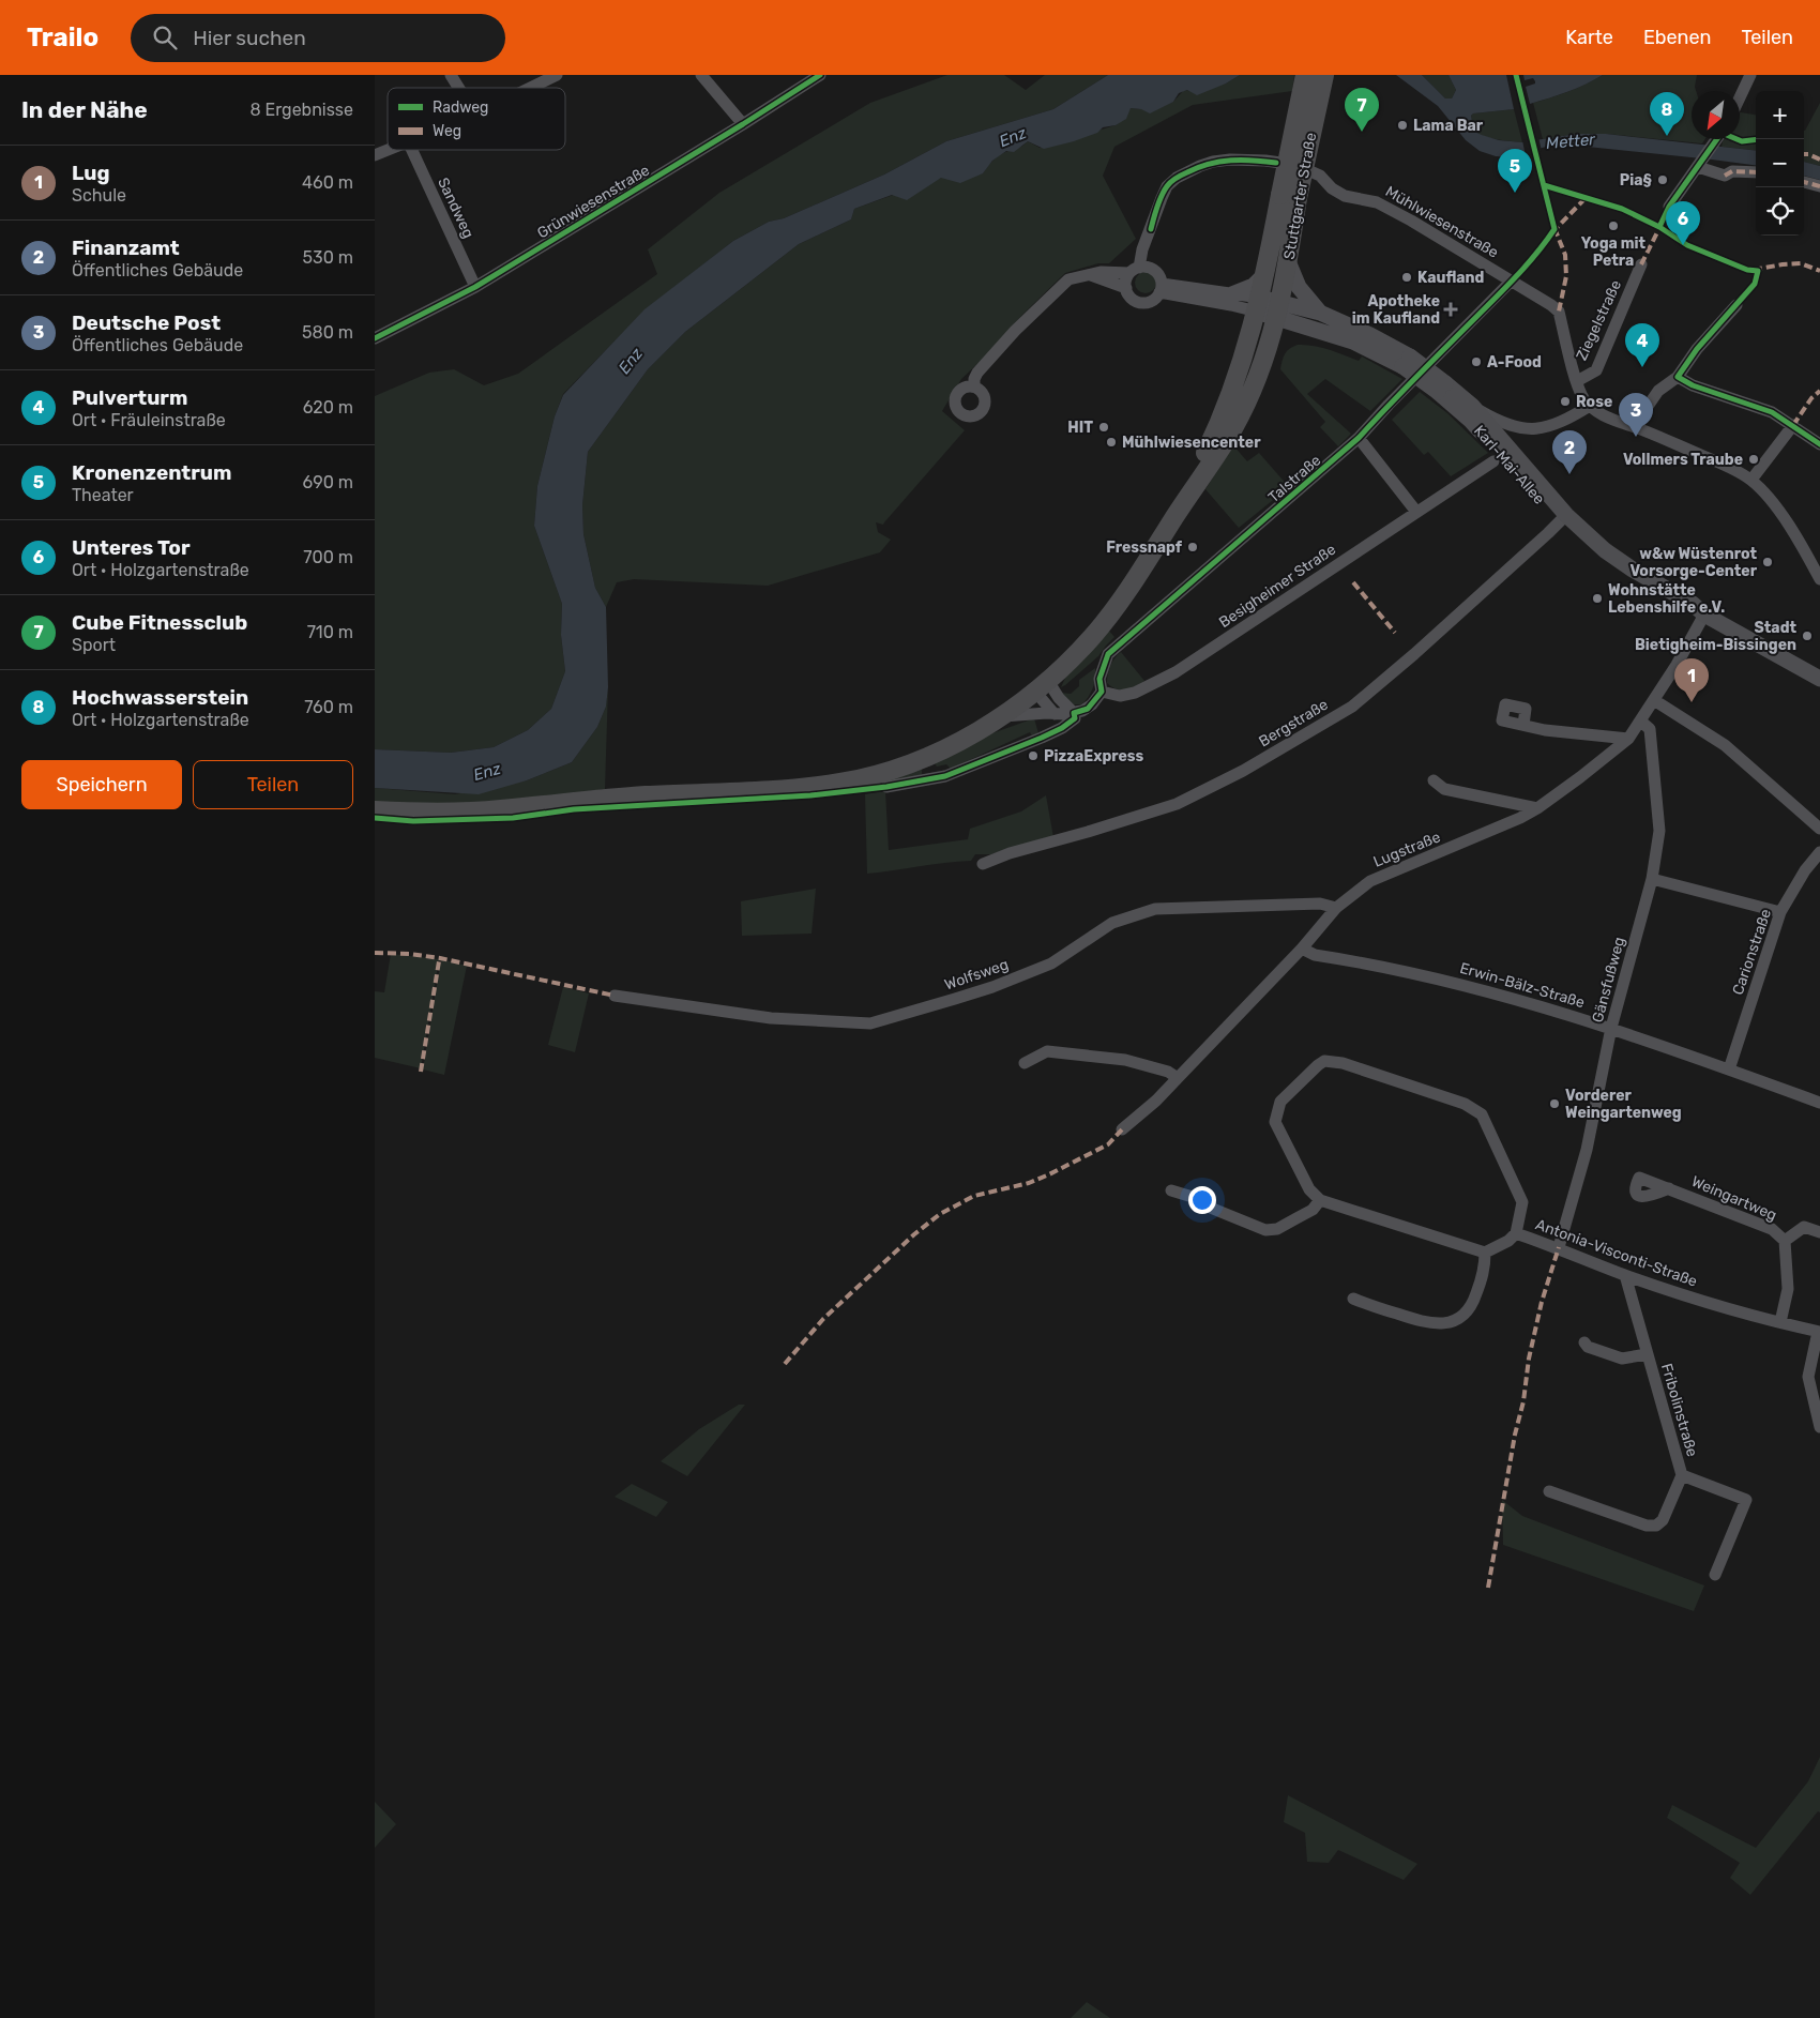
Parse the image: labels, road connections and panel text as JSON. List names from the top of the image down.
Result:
{
  "streets": {
    "main road": ["Stuttgarter Straße", "Karl-Mai-Allee"],
    "street": [
      "Grünwiesenstraße",
      "Sandweg",
      "Mühlwiesenstraße",
      "Ziegelstraße",
      "Talstraße",
      "Besigheimer Straße",
      "Bergstraße",
      "Lugstraße",
      "Carionstraße",
      "Wolfsweg",
      "Gänsfußweg",
      "Erwin-Bälz-Straße",
      "Weingartweg",
      "Antonia-Visconti-Straße",
      "Fribolinstraße"
    ]
  },
  "crossings": [
    ["Stuttgarter Straße", "Karl-Mai-Allee"],
    ["Grünwiesenstraße", "Sandweg"],
    ["Mühlwiesenstraße", "Ziegelstraße"],
    ["Mühlwiesenstraße", "Talstraße"],
    ["Karl-Mai-Allee", "Bergstraße"],
    ["Karl-Mai-Allee", "Lugstraße"],
    ["Talstraße", "Besigheimer Straße"],
    ["Lugstraße", "Wolfsweg"],
    ["Lugstraße", "Gänsfußweg"],
    ["Lugstraße", "Erwin-Bälz-Straße"],
    ["Carionstraße", "Erwin-Bälz-Straße"],
    ["Gänsfußweg", "Erwin-Bälz-Straße"],
    ["Gänsfußweg", "Antonia-Visconti-Straße"],
    ["Weingartweg", "Antonia-Visconti-Straße"],
    ["Antonia-Visconti-Straße", "Fribolinstraße"]
  ],
  "water": ["Enz", "Metter"],
  "places": {
    "other": [
      "Lama Bar",
      "Pia§",
      "Yoga mit Petra",
      "Kaufland",
      "A-Food",
      "Rose",
      "HIT",
      "Mühlwiesencenter",
      "Vollmers Traube",
      "Fressnapf",
      "w&w Wüstenrot Vorsorge-Center",
      "Wohnstätte Lebenshilfe e.V.",
      "Stadt Bietigheim-Bissingen",
      "PizzaExpress",
      "Vorderer Weingartenweg"
    ],
    "health": ["Apotheke im Kaufland"]
  },
  "legend": ["Radweg", "Weg"],
  "north": "bottom left",
  "page": {
    "header": "Trailo",
    "search": "Hier suchen",
    "nav": ["Karte", "Ebenen", "Teilen"],
    "heading": ["In der Nähe", "8 Ergebnisse"],
    "pins": [
      "7",
      "8",
      "5",
      "6",
      "4",
      "3",
      "2",
      "1"
    ],
    "map_buttons": ["+", "−"],
    "list": [
      {
        "mark": "1",
        "name": "Lug",
        "note": "Schule",
        "value": "460 m"
      },
      {
        "mark": "2",
        "name": "Finanzamt",
        "note": "Öffentliches Gebäude",
        "value": "530 m"
      },
      {
        "mark": "3",
        "name": "Deutsche Post",
        "note": "Öffentliches Gebäude",
        "value": "580 m"
      },
      {
        "mark": "4",
        "name": "Pulverturm",
        "note": "Ort · Fräuleinstraße",
        "value": "620 m"
      },
      {
        "mark": "5",
        "name": "Kronenzentrum",
        "note": "Theater",
        "value": "690 m"
      },
      {
        "mark": "6",
        "name": "Unteres Tor",
        "note": "Ort · Holzgartenstraße",
        "value": "700 m"
      },
      {
        "mark": "7",
        "name": "Cube Fitnessclub",
        "note": "Sport",
        "value": "710 m"
      },
      {
        "mark": "8",
        "name": "Hochwasserstein",
        "note": "Ort · Holzgartenstraße",
        "value": "760 m"
      }
    ],
    "buttons": ["Speichern", "Teilen"]
  }
}
